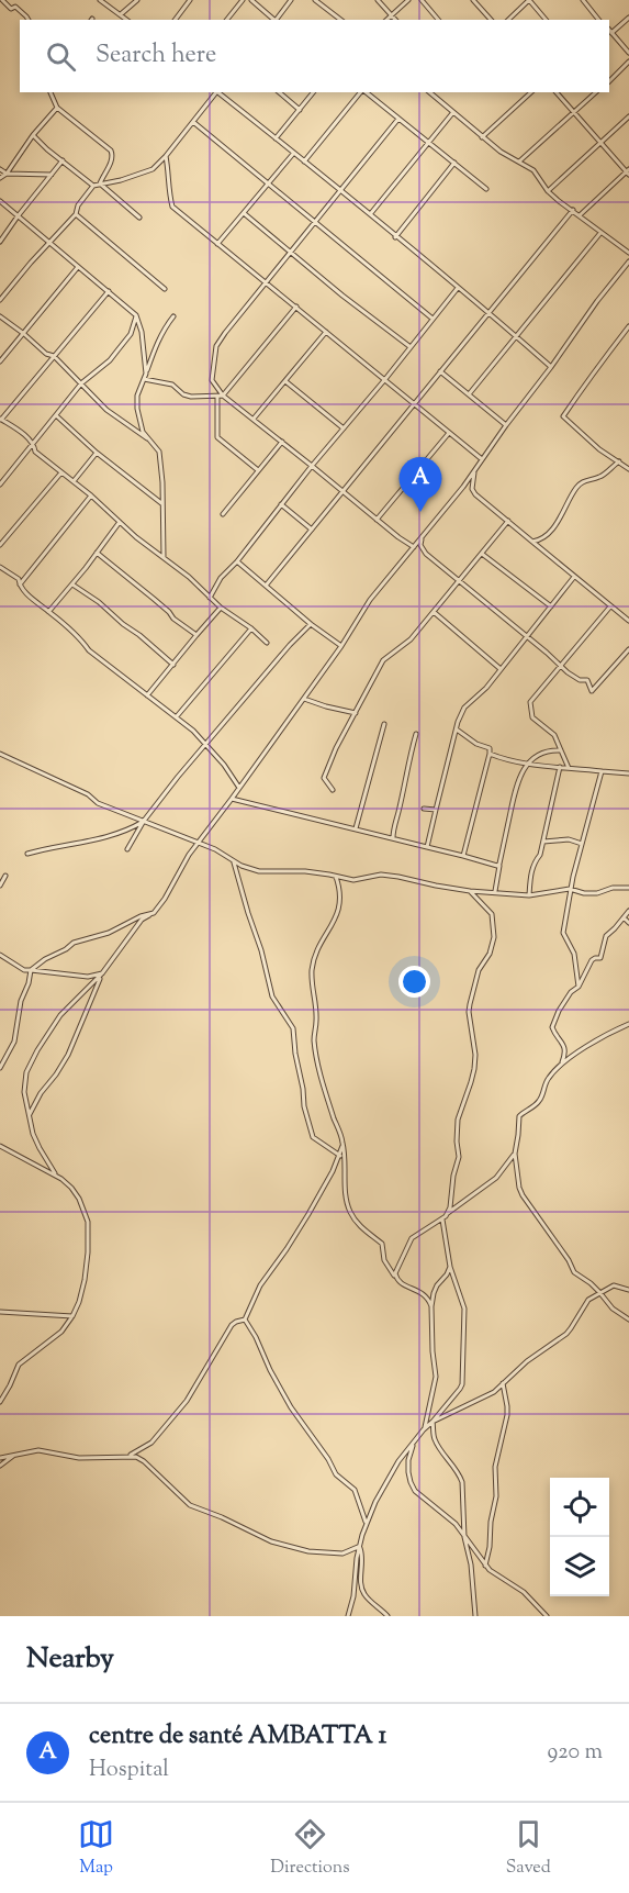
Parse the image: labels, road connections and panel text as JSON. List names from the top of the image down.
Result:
{
  "page": {
    "search": "Search here",
    "pins": "A",
    "heading": "Nearby",
    "list": [
      {
        "mark": "A",
        "name": "centre de santé AMBATTA 1",
        "note": "Hospital",
        "value": "920 m"
      }
    ],
    "nav": ["Map", "Directions", "Saved"]
  }
}
